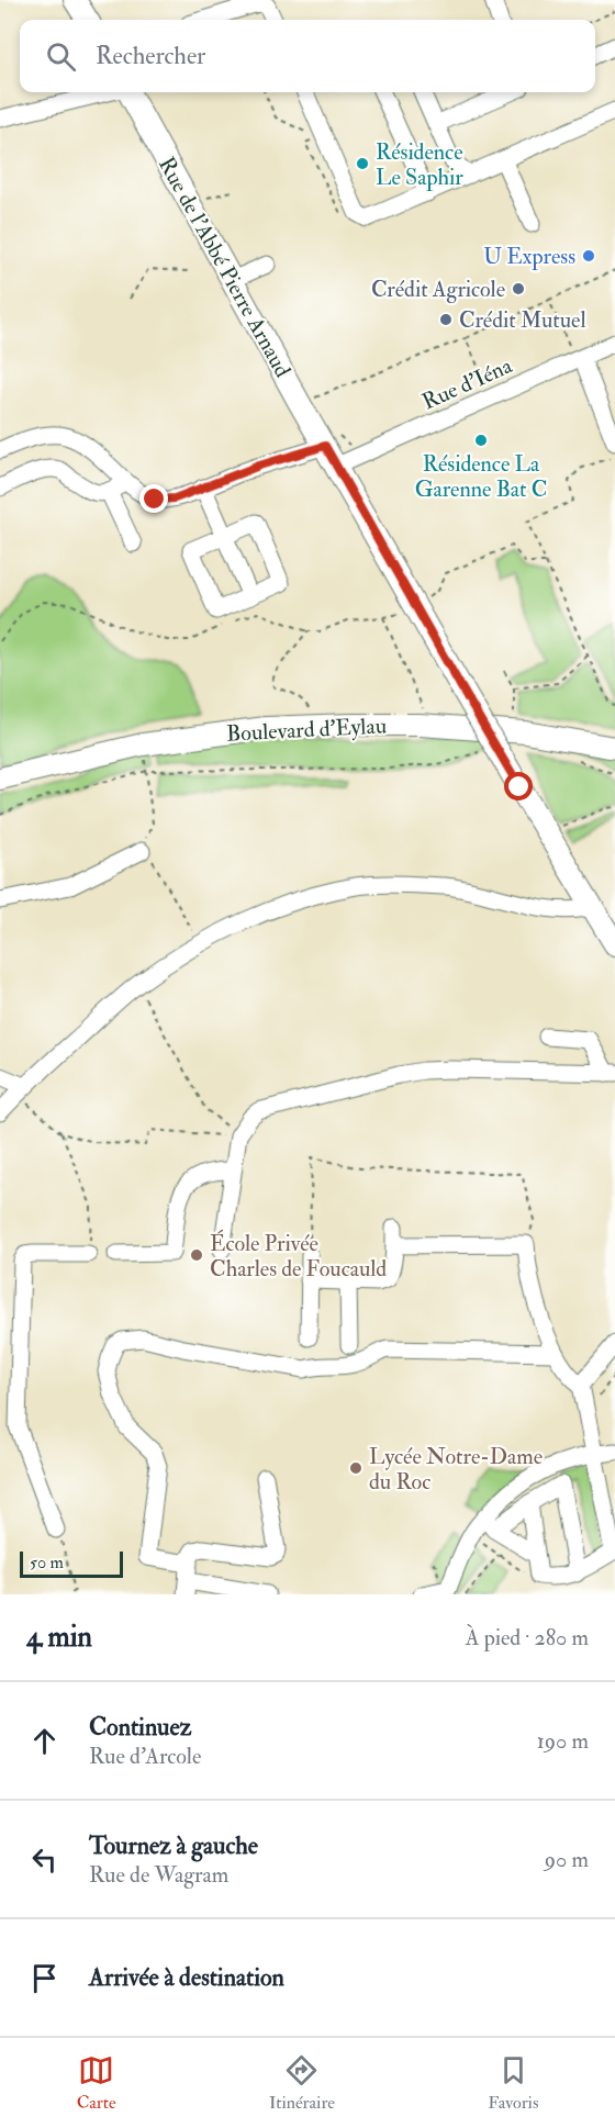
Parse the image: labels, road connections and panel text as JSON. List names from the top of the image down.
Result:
{
  "streets": {
    "main road": ["Rue de l'Abbé Pierre Arnaud", "Boulevard d'Eylau"],
    "street": ["Rue d'Iéna"]
  },
  "crossings": [
    ["Rue de l'Abbé Pierre Arnaud", "Rue d'Iéna"]
  ],
  "places": [
    "Résidence Le Saphir",
    "U Express",
    "Crédit Agricole",
    "Crédit Mutuel",
    "Résidence La Garenne Bat C",
    "École Privée Charles de Foucauld",
    "Lycée Notre-Dame du Roc"
  ],
  "scale_bar": "50 m",
  "page": {
    "search": "Rechercher",
    "scale": "50 m",
    "heading": ["4 min", "À pied · 280 m"],
    "list": [
      ["Continuez", "Rue d'Arcole", "190 m"],
      ["Tournez à gauche", "Rue de Wagram", "90 m"],
      "Arrivée à destination"
    ],
    "nav": ["Carte", "Itinéraire", "Favoris"]
  }
}
